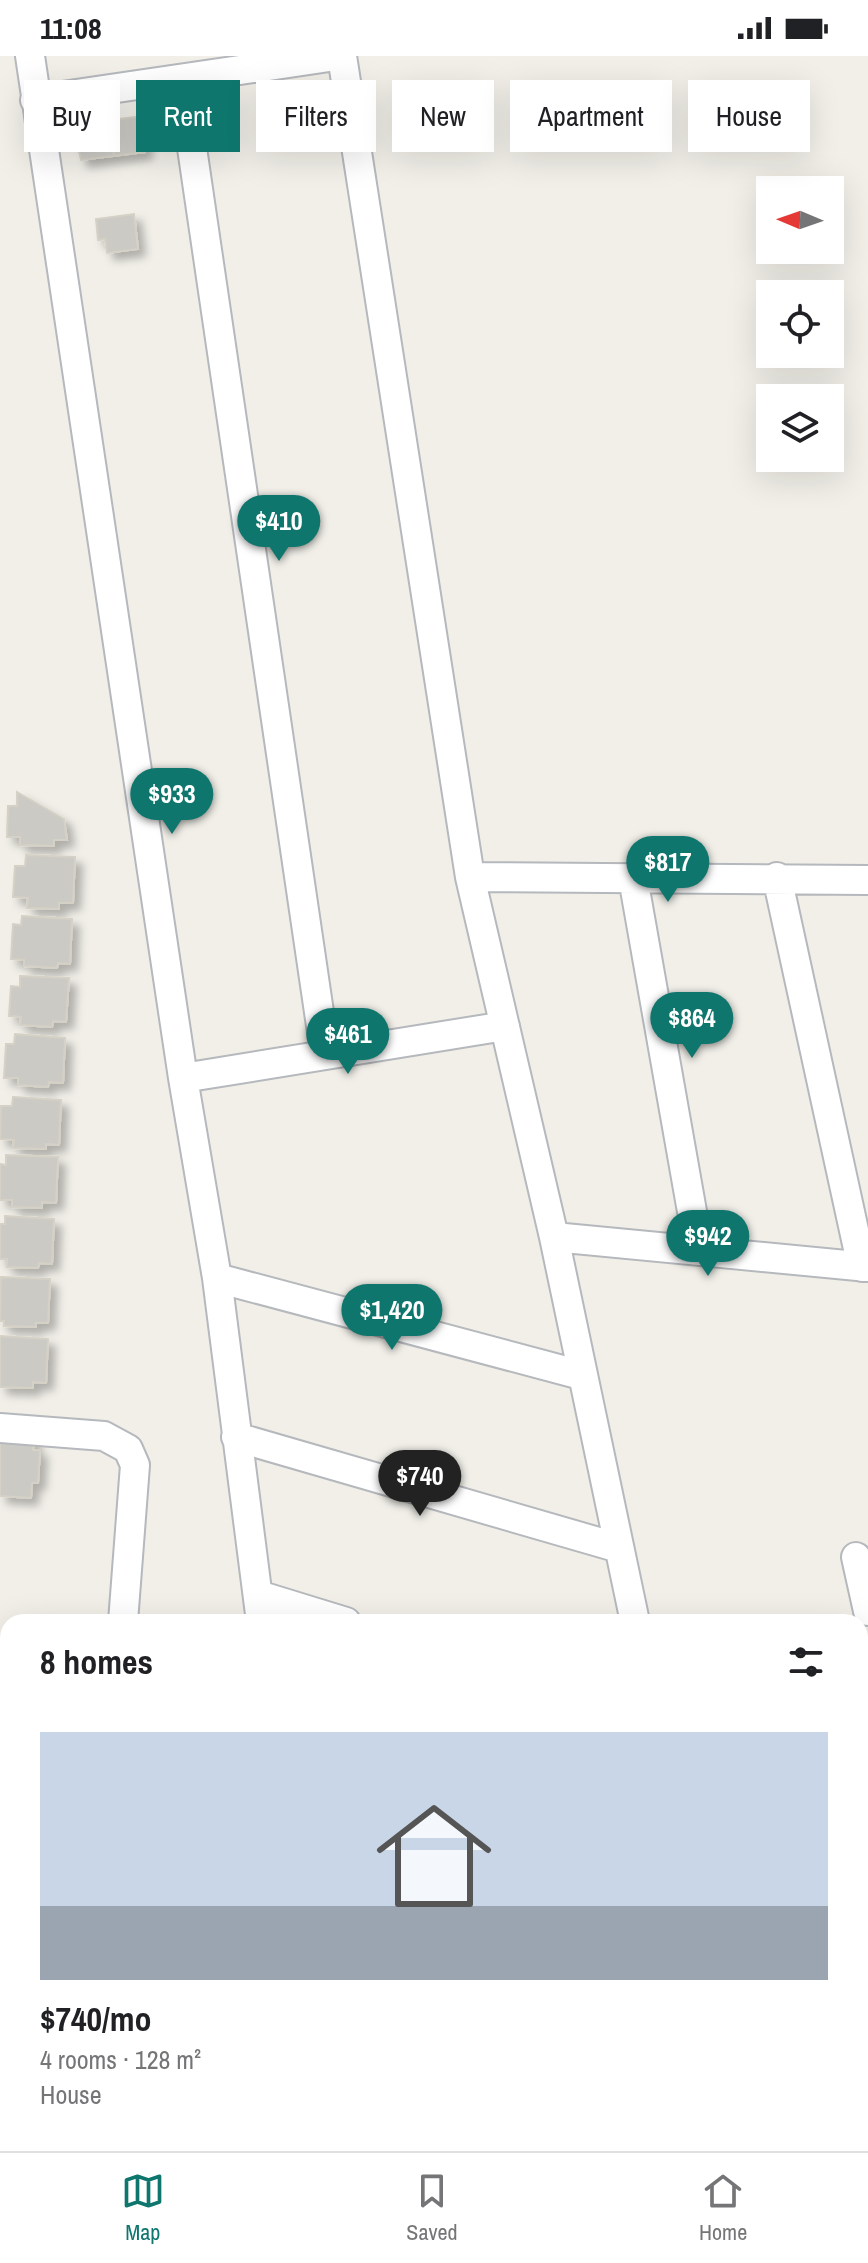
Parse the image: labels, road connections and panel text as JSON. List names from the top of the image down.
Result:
{
  "north": "left",
  "page": {
    "status": "11:08",
    "chip": [
      "Buy",
      "Rent",
      "Filters",
      "New",
      "Apartment",
      "House"
    ],
    "price": [
      "$410",
      "$933",
      "$817",
      "$864",
      "$461",
      "$942",
      "$1,420",
      "$740"
    ],
    "heading": "8 homes",
    "list": [
      {
        "name": "$740/mo",
        "note": "4 rooms · 128 m² · House"
      }
    ],
    "tabs": ["Map", "Saved", "Home"]
  }
}
